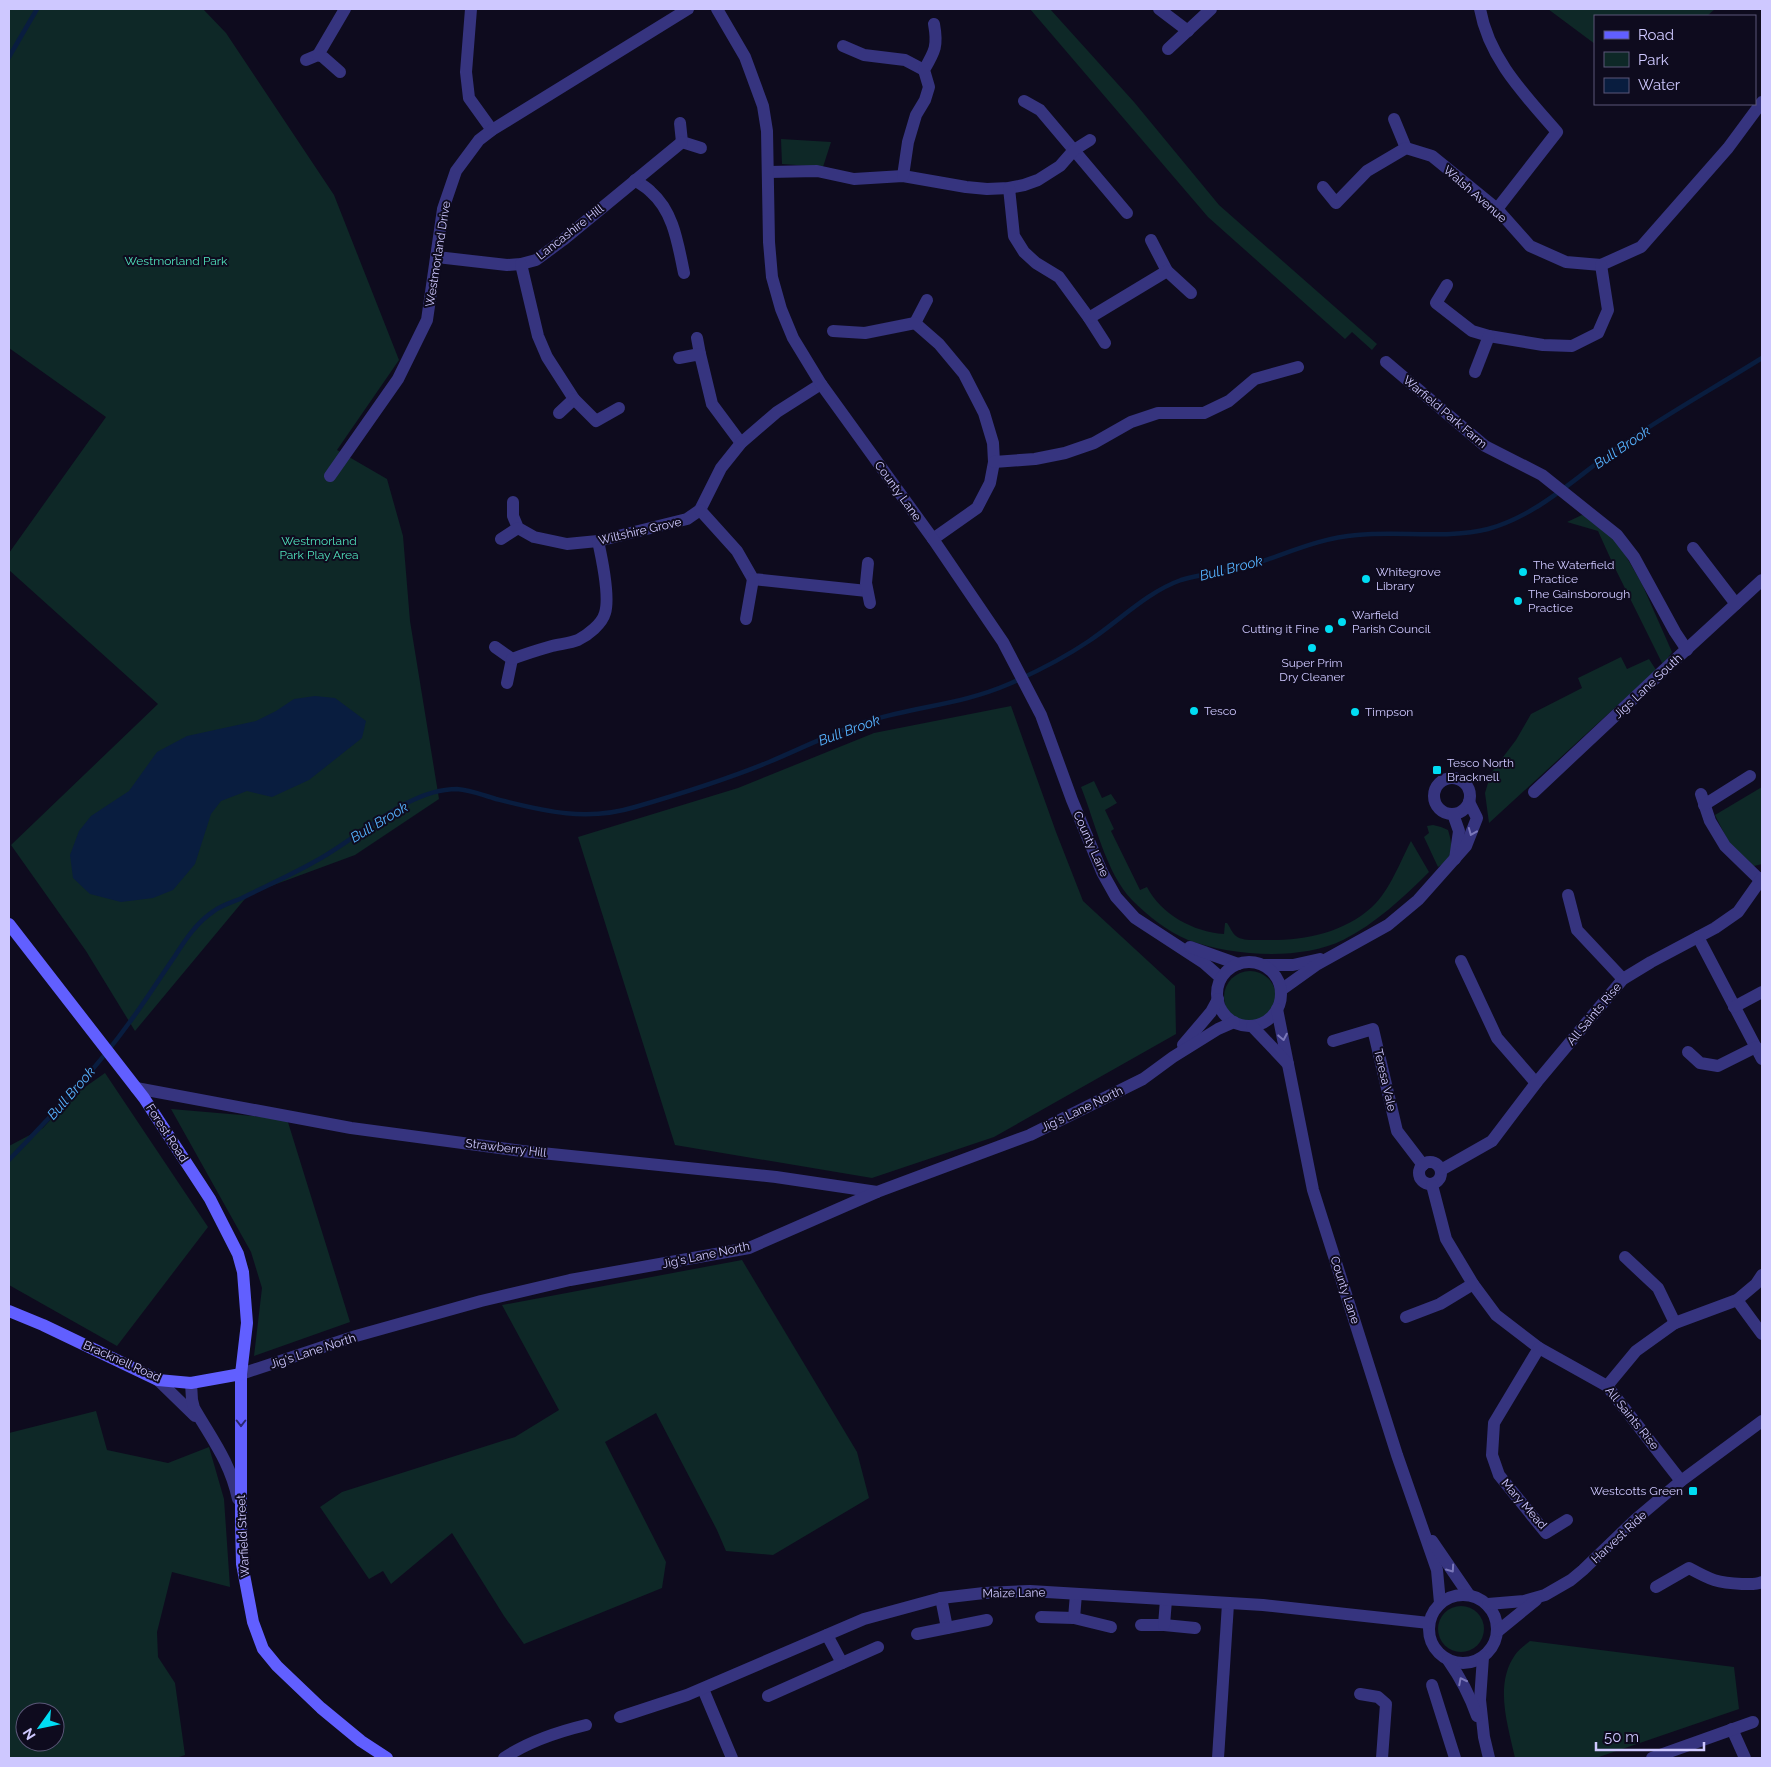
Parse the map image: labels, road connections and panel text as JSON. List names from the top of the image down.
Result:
{
  "streets": {
    "main road": ["Forest Road", "Bracknell Road", "Warfield Street"],
    "street": [
      "Walsh Avenue",
      "Lancashire Hill",
      "Westmorland Drive",
      "Warfield Park Farm",
      "County Lane",
      "Wiltshire Grove",
      "Jigs Lane South",
      "All Saints Rise",
      "Teresa Vale",
      "Jig's Lane North",
      "Strawberry Hill",
      "Mary Mead",
      "Harvest Ride",
      "Maize Lane"
    ]
  },
  "crossings": [
    ["Lancashire Hill", "Westmorland Drive"],
    ["Warfield Park Farm", "Jigs Lane South"],
    ["County Lane", "Jig's Lane North"],
    ["County Lane", "Harvest Ride"],
    ["County Lane", "Maize Lane"],
    ["All Saints Rise", "Teresa Vale"],
    ["All Saints Rise", "Mary Mead"],
    ["All Saints Rise", "Harvest Ride"],
    ["Jig's Lane North", "Forest Road"],
    ["Jig's Lane North", "Strawberry Hill"],
    ["Jig's Lane North", "Bracknell Road"],
    ["Jig's Lane North", "Warfield Street"],
    ["Forest Road", "Strawberry Hill"],
    ["Forest Road", "Bracknell Road"],
    ["Forest Road", "Warfield Street"],
    ["Bracknell Road", "Warfield Street"],
    ["Harvest Ride", "Maize Lane"]
  ],
  "water": ["Bull Brook"],
  "parks": ["Westmorland Park", "Westmorland Park Play Area"],
  "places": {
    "other": [
      "The Waterfield Practice",
      "Whitegrove Library",
      "The Gainsborough Practice",
      "Warfield Parish Council",
      "Cutting it Fine",
      "Super Prim Dry Cleaner",
      "Tesco",
      "Timpson"
    ],
    "transit": ["Tesco North Bracknell", "Westcotts Green"]
  },
  "legend": ["Road", "Park", "Water"],
  "scale_bar": "50 m",
  "north": "bottom left"
}
